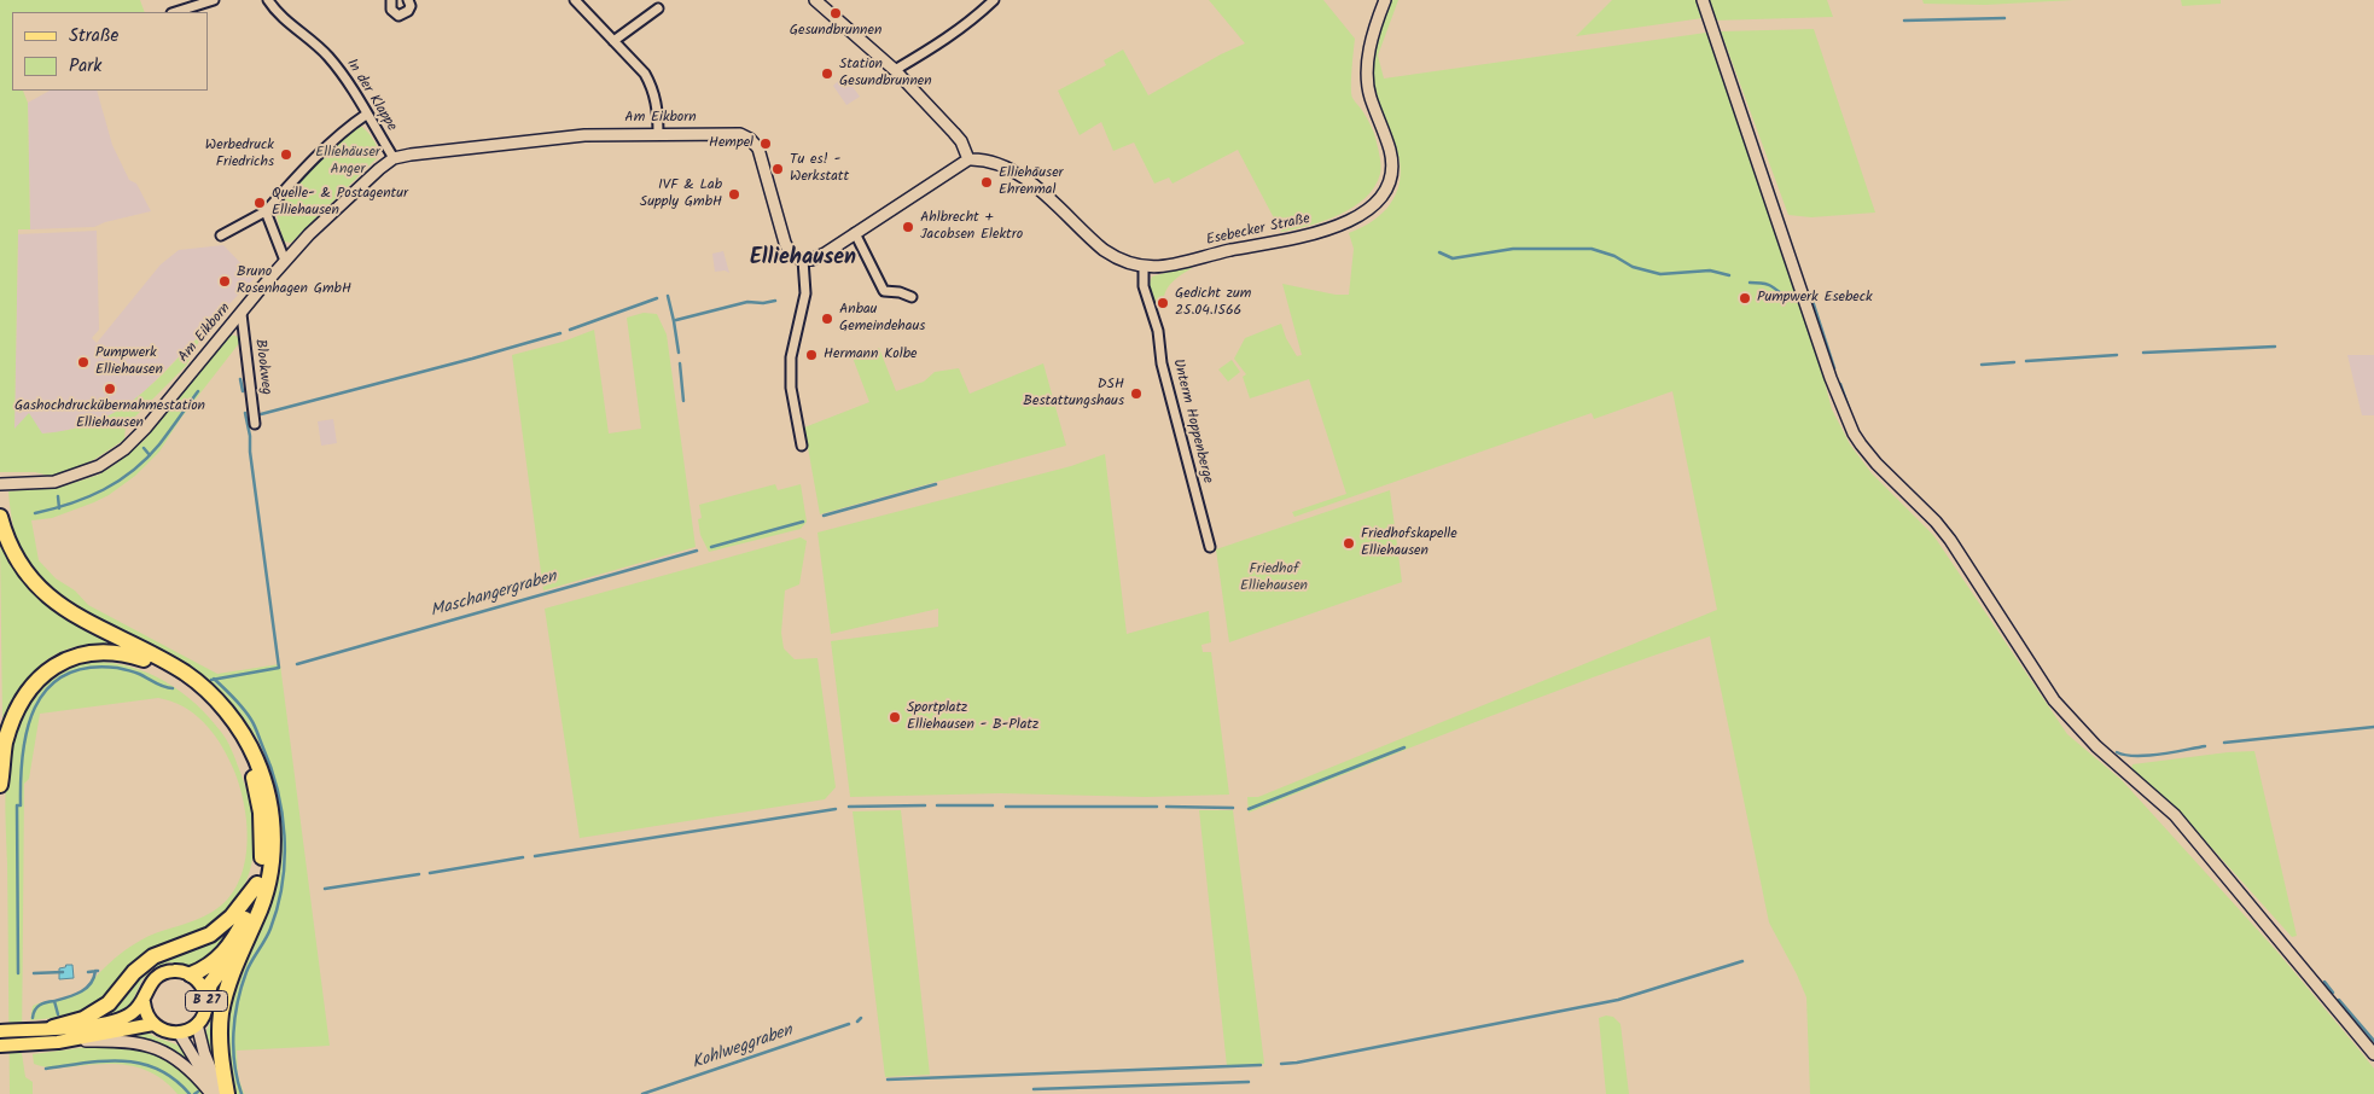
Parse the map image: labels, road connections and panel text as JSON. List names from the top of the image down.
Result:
{
  "streets": {
    "main road": ["B 27"],
    "street": [
      "In der Klappe",
      "Am Eikborn",
      "Esebecker Straße",
      "Blookweg",
      "Unterm Hoppenberge"
    ]
  },
  "crossings": [
    ["In der Klappe", "Am Eikborn"],
    ["Am Eikborn", "Blookweg"],
    ["Esebecker Straße", "Unterm Hoppenberge"]
  ],
  "districts": ["Elliehausen"],
  "water": ["Maschangergraben", "Kohlweggraben"],
  "parks": ["Elliehäuser Anger", "Friedhof Elliehausen"],
  "places": [
    "Gesundbrunnen",
    "Station Gesundbrunnen",
    "Hempel",
    "Werbedruck Friedrichs",
    "Tu es! - Werkstatt",
    "Elliehäuser Ehrenmal",
    "IVF & Lab Supply GmbH",
    "Quelle- & Postagentur Elliehausen",
    "Ahlbrecht + Jacobsen Elektro",
    "Bruno Rosenhagen GmbH",
    "Pumpwerk Esebeck",
    "Gedicht zum 25.04.1566",
    "Anbau Gemeindehaus",
    "Hermann Kolbe",
    "Pumpwerk Elliehausen",
    "Gashochdruckübernahmestation Elliehausen",
    "DSH Bestattungshaus",
    "Friedhofskapelle Elliehausen",
    "Sportplatz Elliehausen - B-Platz"
  ],
  "legend": ["Straße", "Park"]
}
